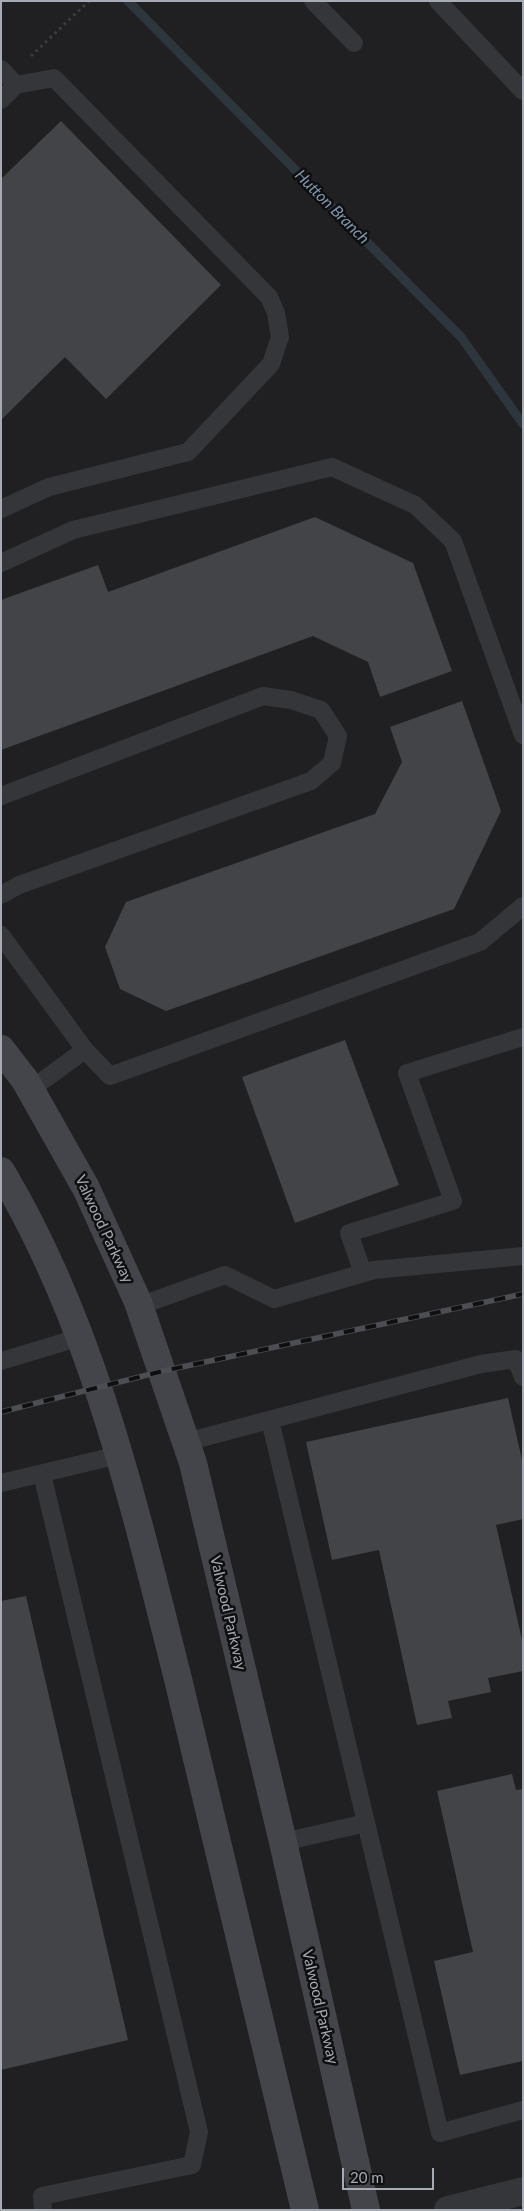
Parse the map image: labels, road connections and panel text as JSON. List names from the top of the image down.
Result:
{
  "streets": {
    "main road": ["Valwood Parkway"]
  },
  "water": ["Hutton Branch"],
  "scale_bar": "20 m"
}
